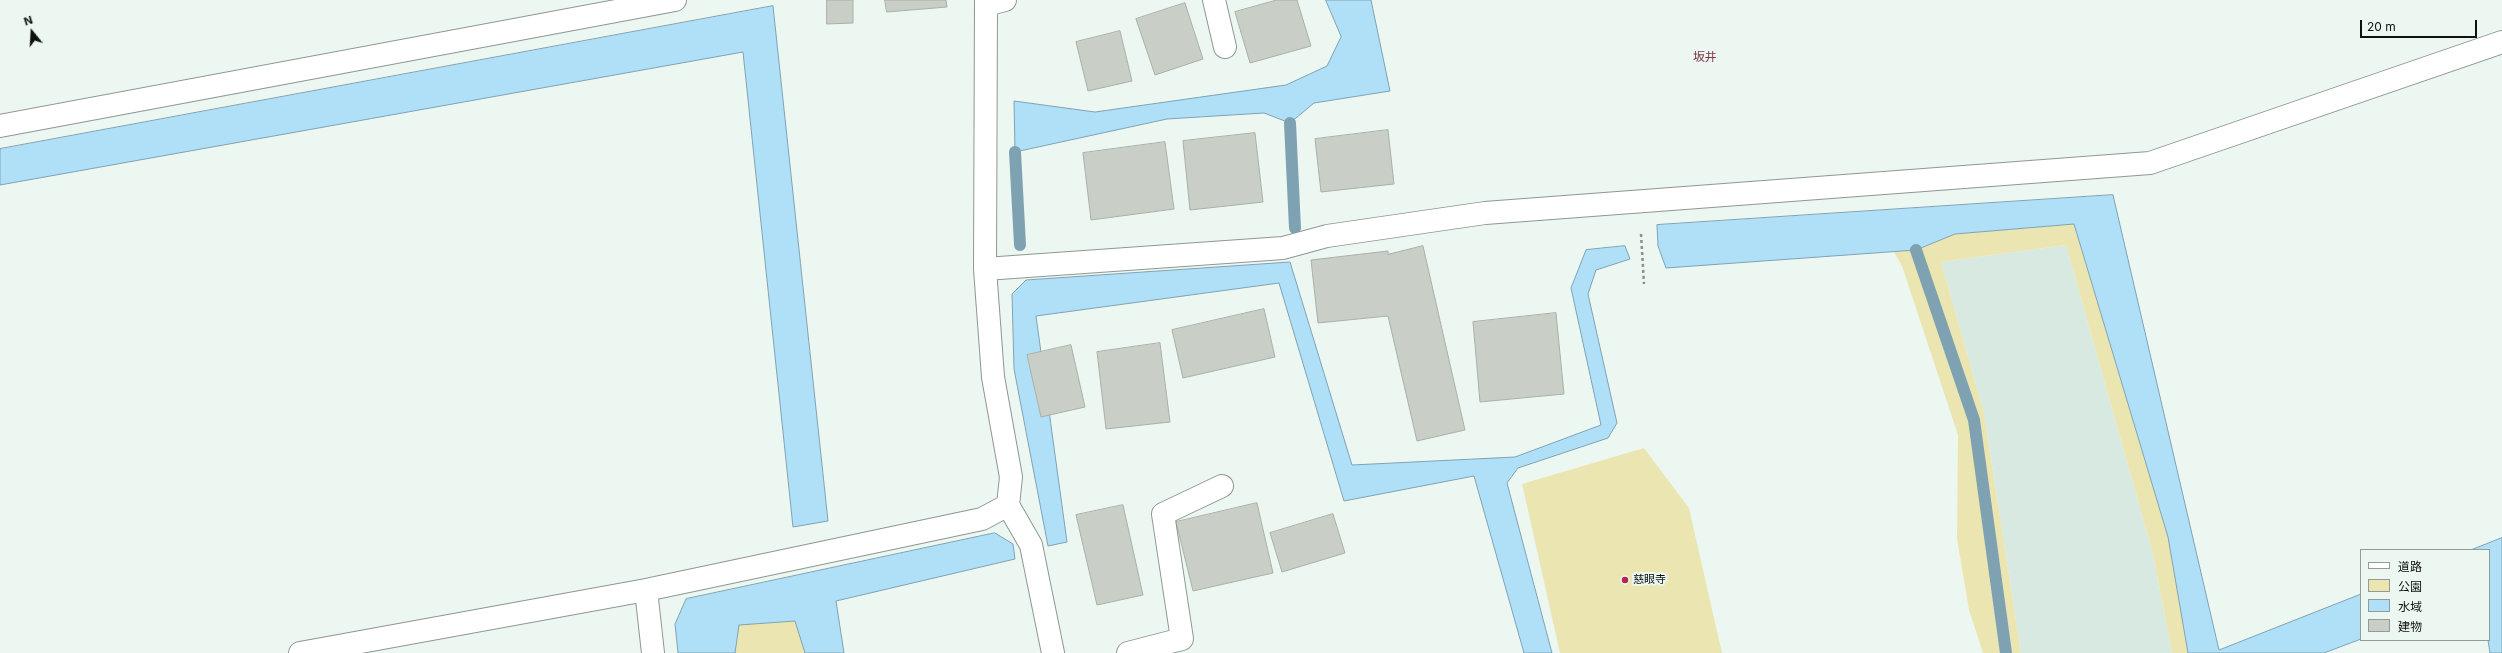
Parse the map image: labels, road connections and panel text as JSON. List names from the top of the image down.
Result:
{
  "districts": ["坂井"],
  "places": ["慈眼寺"],
  "legend": [
    "道路",
    "公園",
    "水域",
    "建物"
  ],
  "scale_bar": "20 m",
  "north": "top"
}
